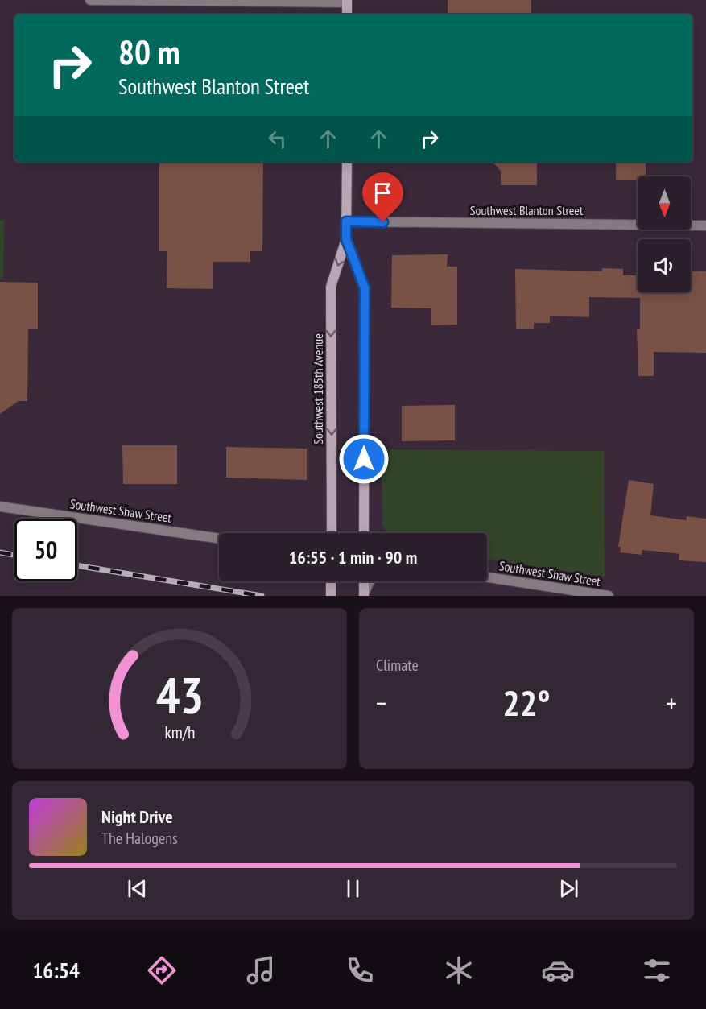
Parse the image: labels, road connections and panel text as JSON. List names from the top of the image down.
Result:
{
  "streets": {
    "main road": ["Southwest 185th Avenue"],
    "street": ["Southwest Blanton Street", "Southwest Shaw Street"]
  },
  "crossings": [
    ["Southwest Blanton Street", "Southwest 185th Avenue"]
  ],
  "north": "bottom",
  "page": {
    "turn": ["80 m", "Southwest Blanton Street"],
    "limit": "50",
    "trip": "16:55 · 1 min · 90 m",
    "tile": "Climate",
    "heat": ["−", "22°", "+"],
    "song": ["Night Drive", "The Halogens"],
    "tabs": "16:54",
    "gauge": ["43", "km/h"]
  }
}
